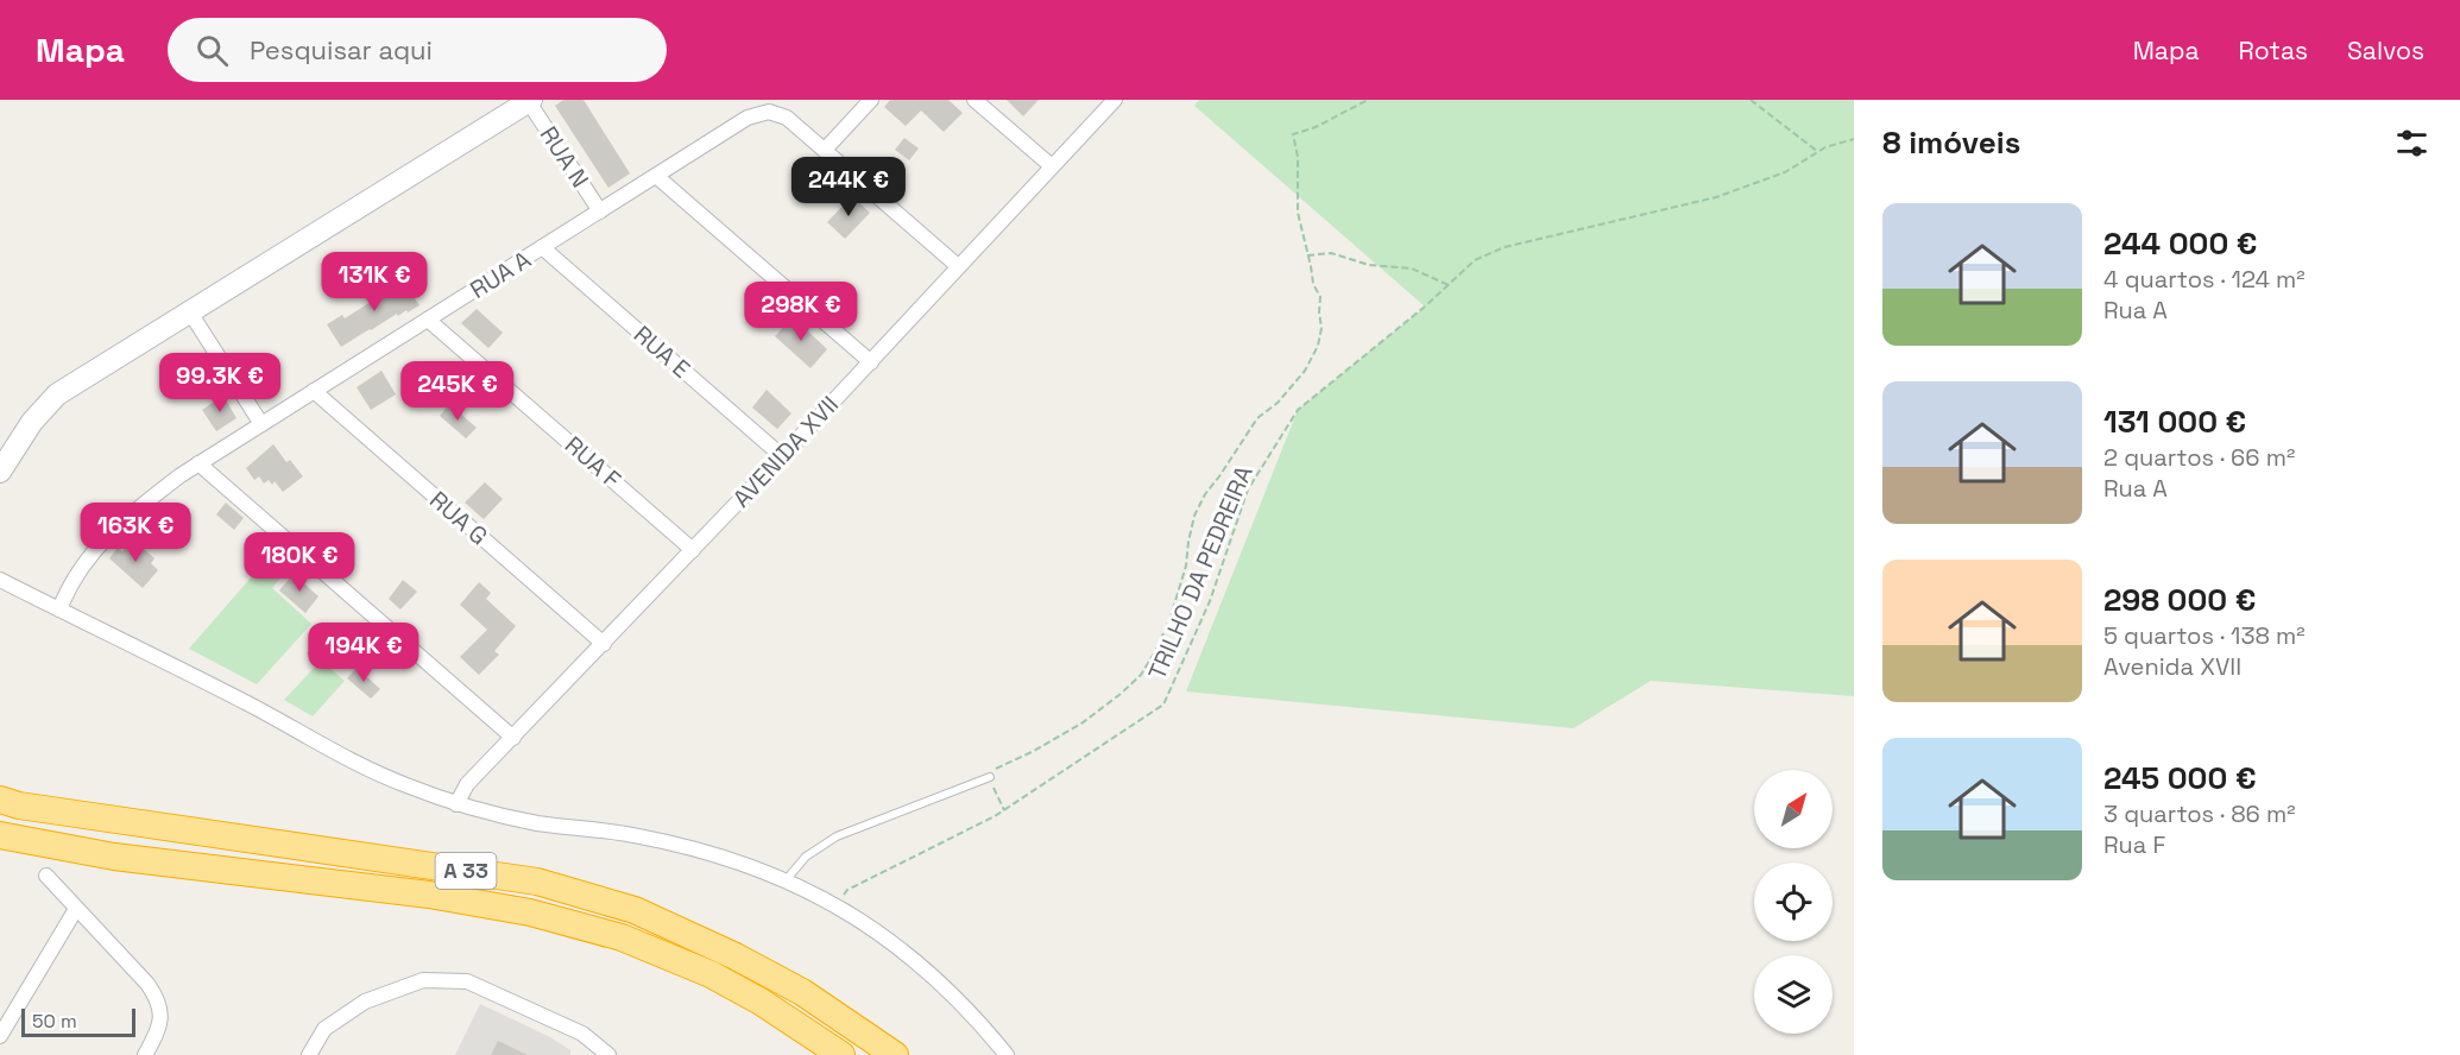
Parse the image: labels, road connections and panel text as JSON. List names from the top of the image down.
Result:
{
  "streets": {
    "highway": ["A 33"],
    "street": [
      "RUA N",
      "RUA A",
      "RUA E",
      "AVENIDA XVII",
      "RUA F",
      "RUA G"
    ],
    "path": ["TRILHO DA PEDREIRA"]
  },
  "crossings": [
    ["RUA N", "RUA A"],
    ["RUA A", "RUA E"],
    ["RUA A", "AVENIDA XVII"],
    ["RUA A", "RUA F"],
    ["RUA A", "RUA G"],
    ["RUA E", "AVENIDA XVII"],
    ["AVENIDA XVII", "RUA F"],
    ["AVENIDA XVII", "RUA G"]
  ],
  "scale_bar": "50 m",
  "north": "top right",
  "page": {
    "header": "Mapa",
    "search": "Pesquisar aqui",
    "nav": ["Mapa", "Rotas", "Salvos"],
    "heading": "8 imóveis",
    "price": [
      "244K €",
      "131K €",
      "298K €",
      "99.3K €",
      "245K €",
      "163K €",
      "180K €",
      "194K €"
    ],
    "list": [
      {
        "name": "244 000 €",
        "note": "4 quartos · 124 m² · Rua A"
      },
      {
        "name": "131 000 €",
        "note": "2 quartos · 66 m² · Rua A"
      },
      {
        "name": "298 000 €",
        "note": "5 quartos · 138 m² · Avenida XVII"
      },
      {
        "name": "245 000 €",
        "note": "3 quartos · 86 m² · Rua F"
      }
    ],
    "scale": "50 m"
  }
}
